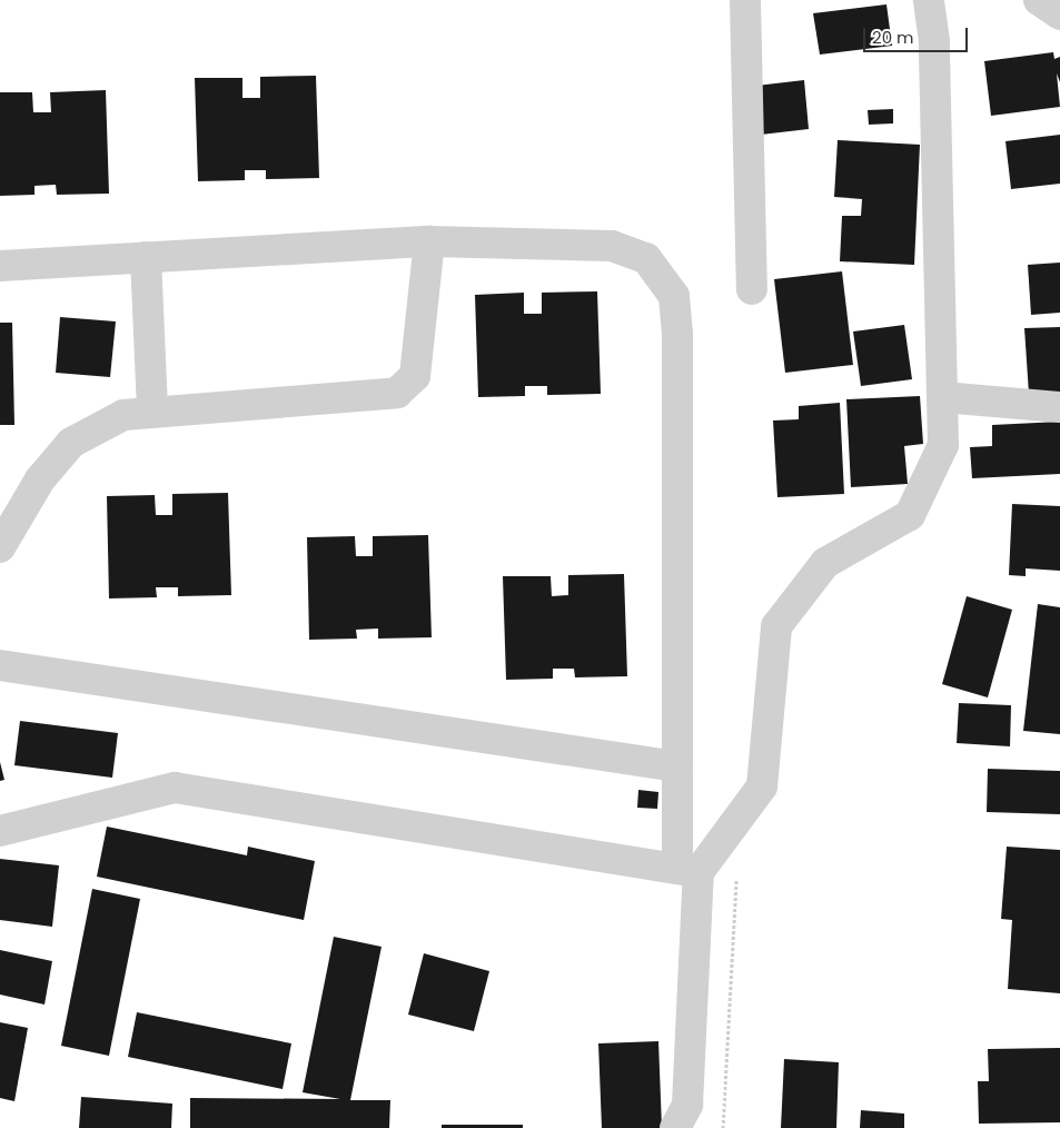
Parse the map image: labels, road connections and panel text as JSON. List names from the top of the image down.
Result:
{
  "scale_bar": "20 m"
}
